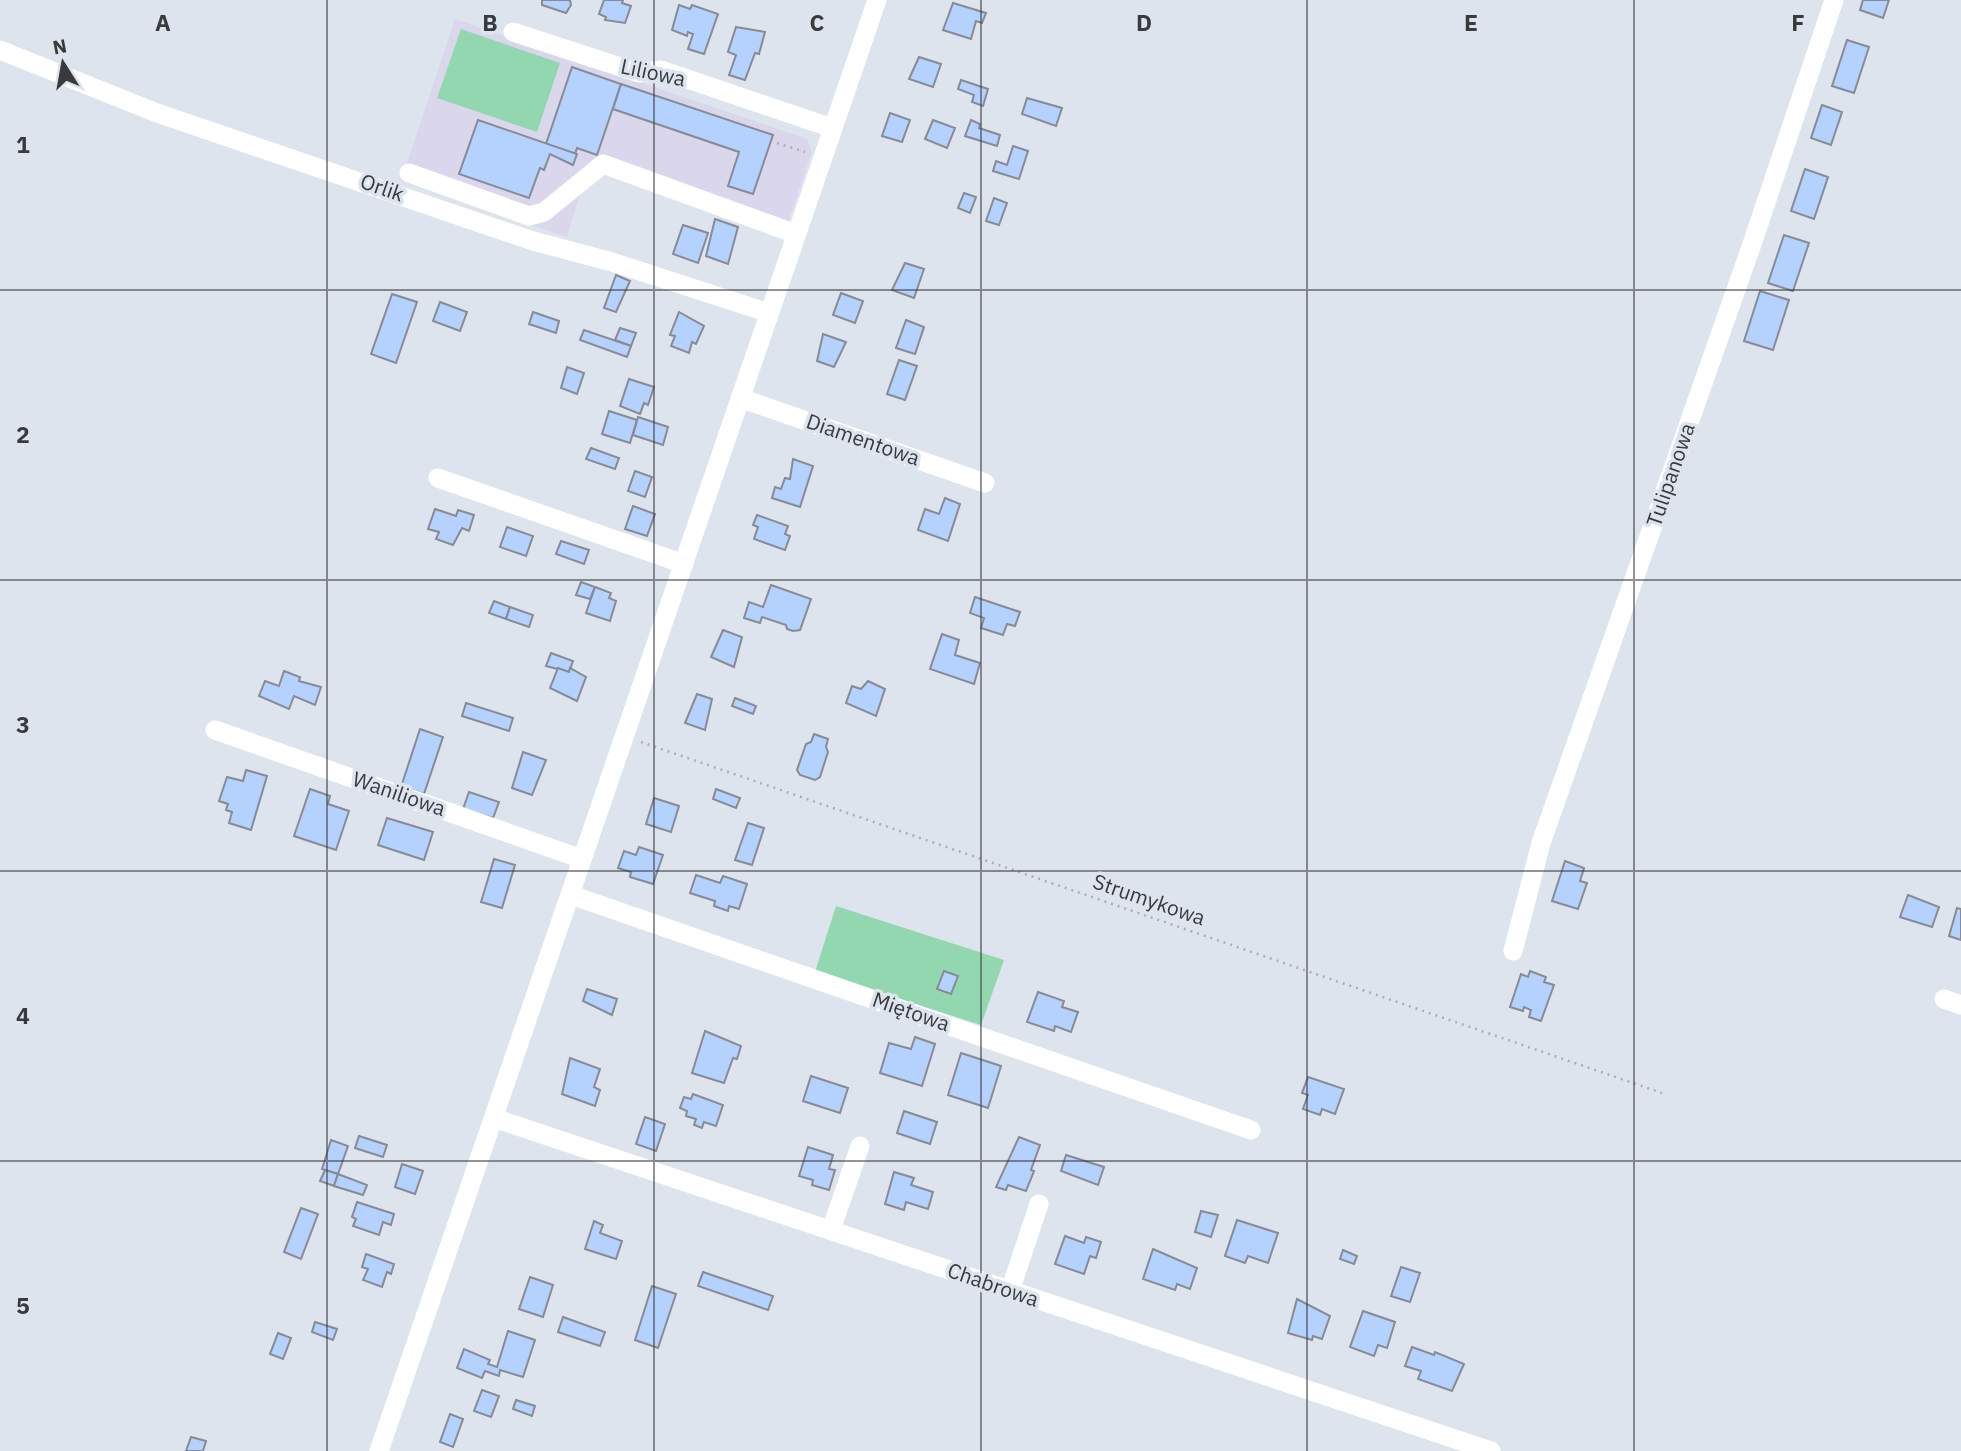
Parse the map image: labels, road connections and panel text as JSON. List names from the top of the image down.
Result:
{
  "streets": {
    "street": [
      "Liliowa",
      "Orlik",
      "Diamentowa",
      "Tulipanowa",
      "Waniliowa",
      "Miętowa",
      "Chabrowa"
    ],
    "path": ["Strumykowa"]
  },
  "north": "top",
  "grid": {
    "columns": [
      "A",
      "B",
      "C",
      "D",
      "E",
      "F"
    ],
    "rows": [
      "1",
      "2",
      "3",
      "4",
      "5"
    ]
  }
}
